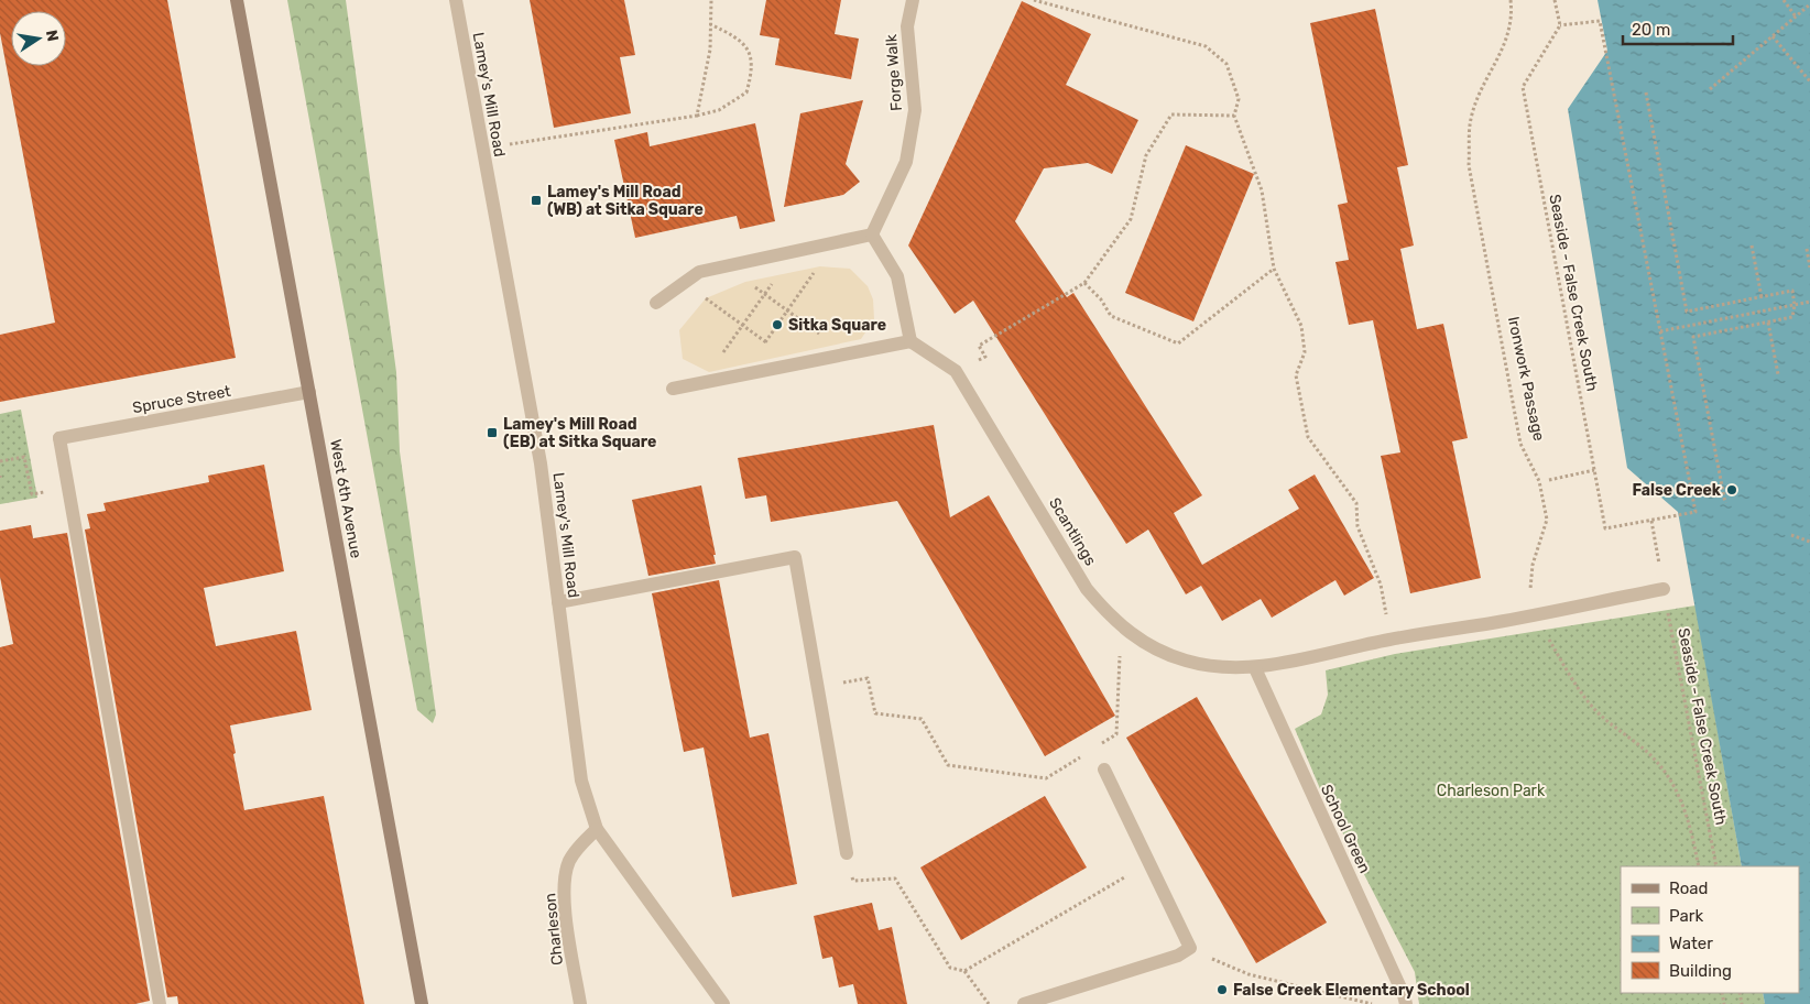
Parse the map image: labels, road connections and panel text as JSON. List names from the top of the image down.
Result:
{
  "streets": {
    "main road": ["West 6th Avenue"],
    "street": [
      "Forge Walk",
      "Lamey's Mill Road",
      "Spruce Street",
      "Scantlings",
      "School Green",
      "Charleson"
    ],
    "path": ["Seaside - False Creek South", "Ironwork Passage"]
  },
  "crossings": [
    ["Lamey's Mill Road", "Charleson"],
    ["Spruce Street", "West 6th Avenue"],
    ["Scantlings", "School Green"]
  ],
  "parks": ["Charleson Park"],
  "places": {
    "transit": ["Lamey's Mill Road (WB) at Sitka Square", "Lamey's Mill Road (EB) at Sitka Square"],
    "other": ["Sitka Square", "False Creek", "False Creek Elementary School"]
  },
  "legend": [
    "Road",
    "Park",
    "Water",
    "Building"
  ],
  "scale_bar": "20 m",
  "north": "right"
}
